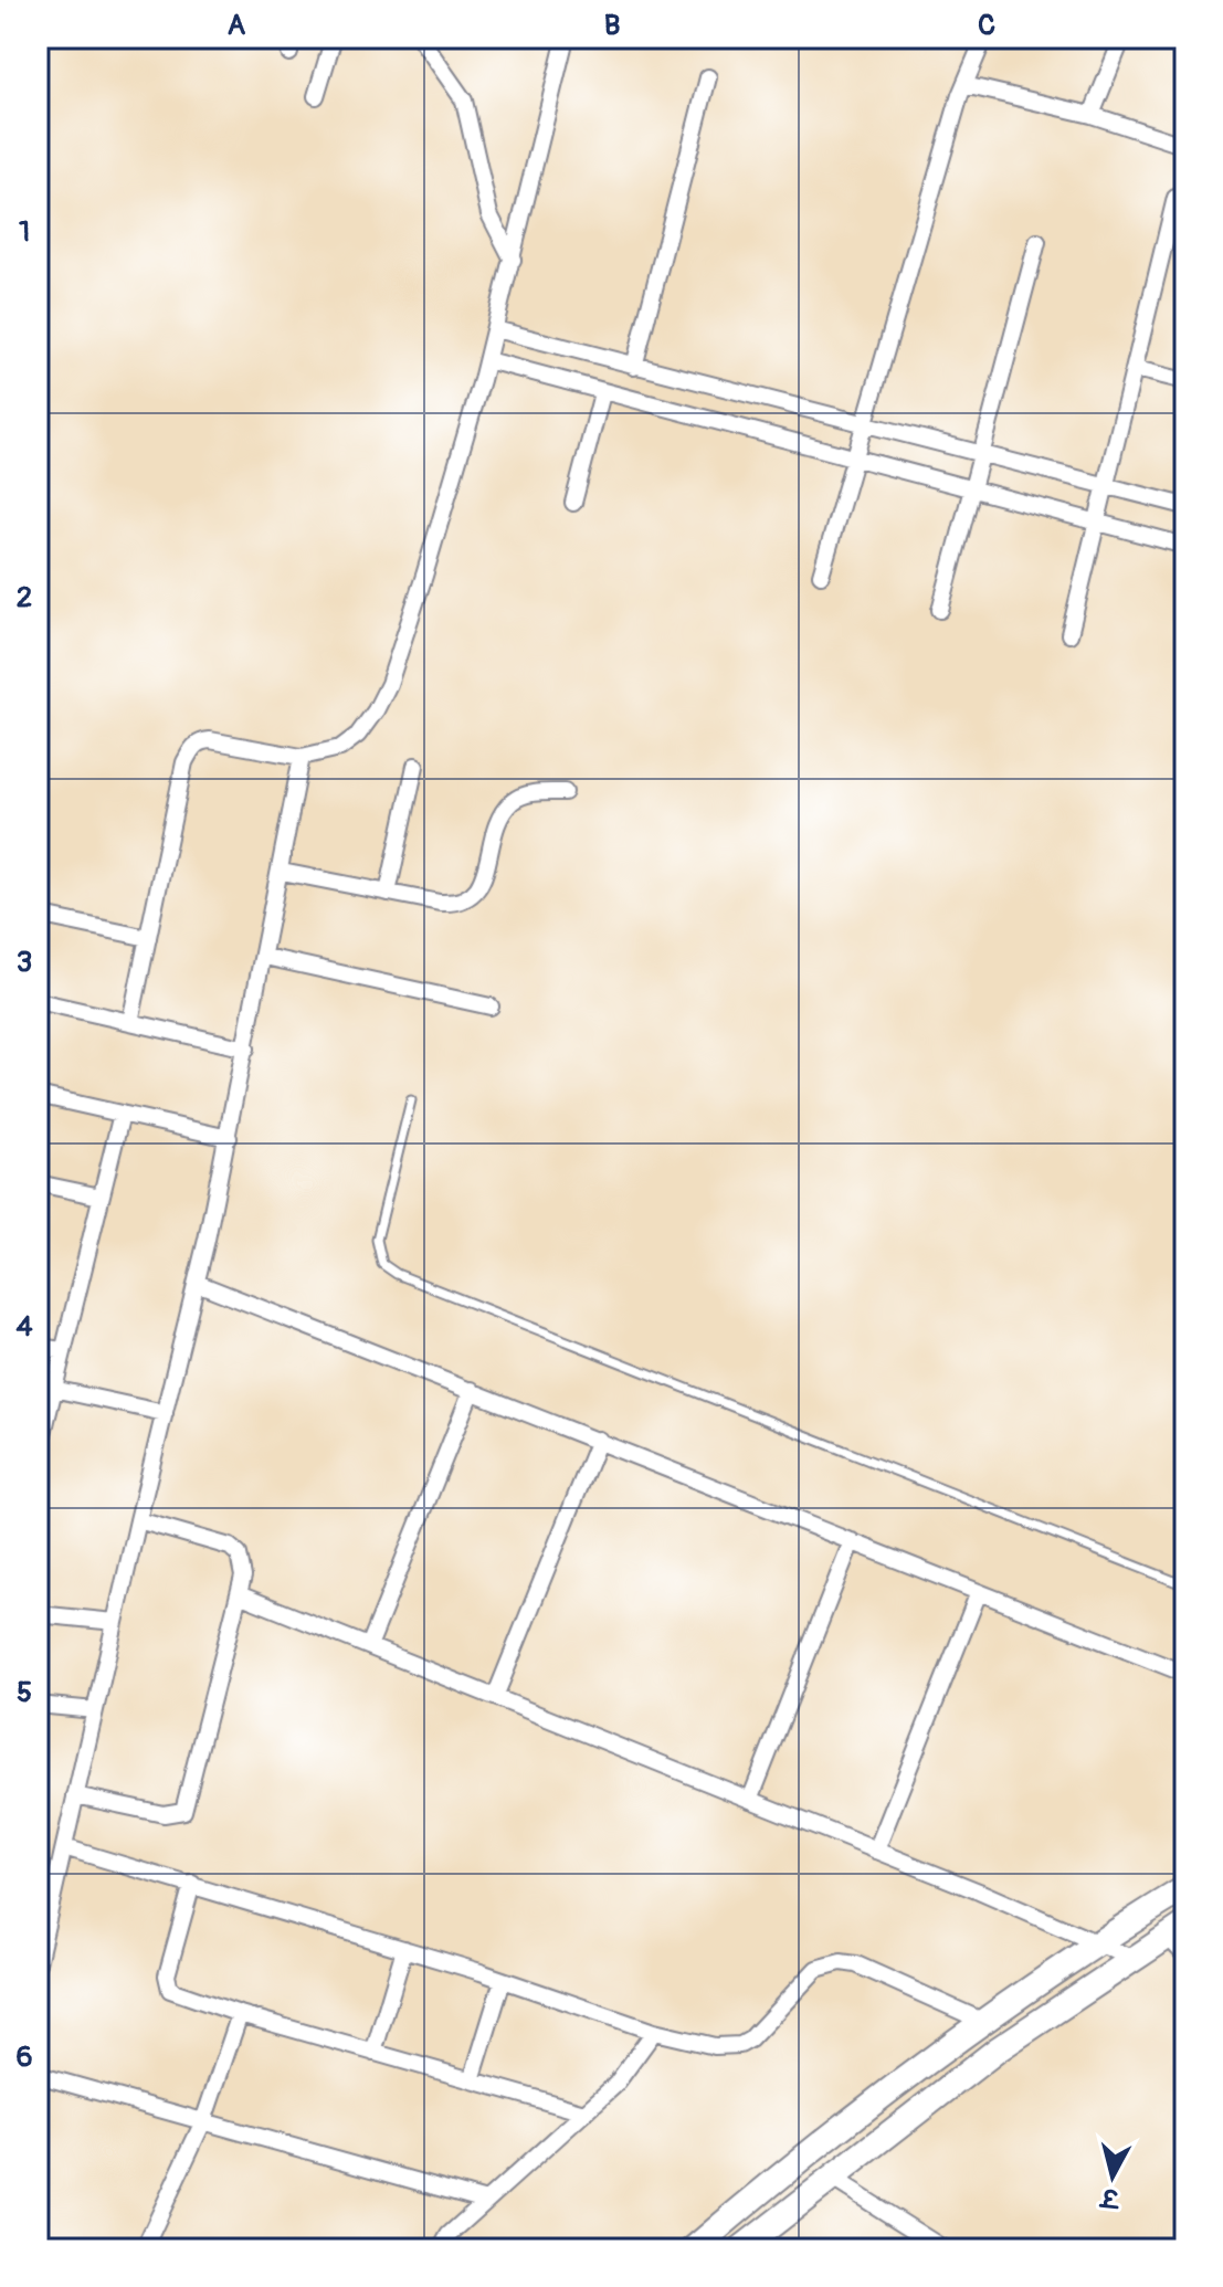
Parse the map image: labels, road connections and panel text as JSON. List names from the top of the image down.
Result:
{
  "north": "bottom",
  "grid": {
    "columns": ["A", "B", "C"],
    "rows": [
      "1",
      "2",
      "3",
      "4",
      "5",
      "6"
    ]
  }
}
